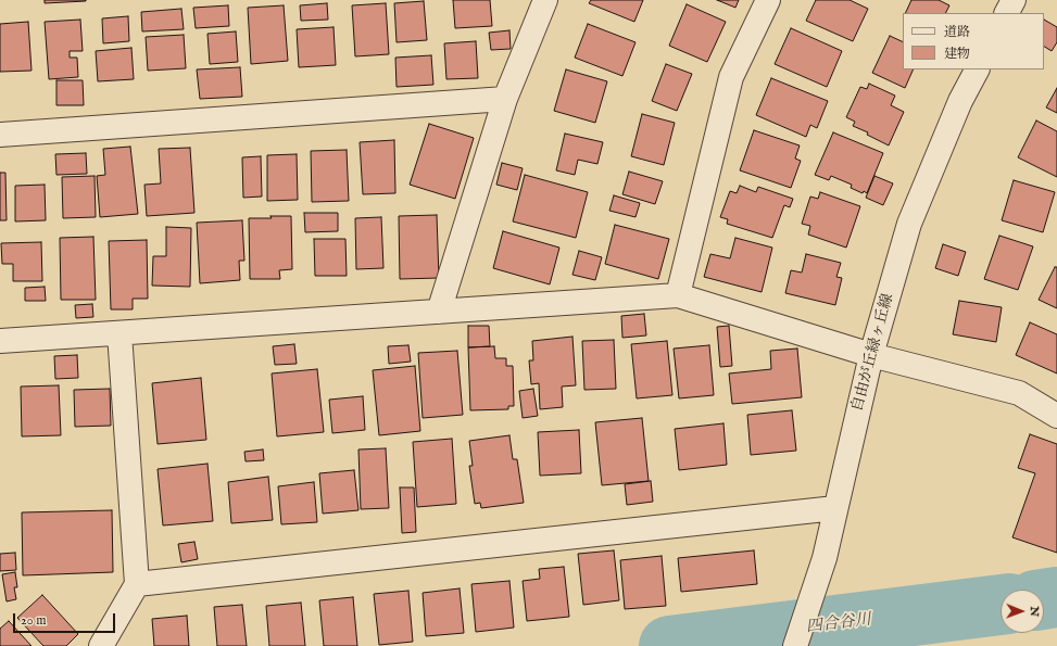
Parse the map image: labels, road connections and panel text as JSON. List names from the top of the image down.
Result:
{
  "streets": {
    "street": ["自由が丘緑ヶ丘線"]
  },
  "water": ["四合谷川"],
  "legend": ["道路", "建物"],
  "scale_bar": "20 m",
  "north": "right"
}
